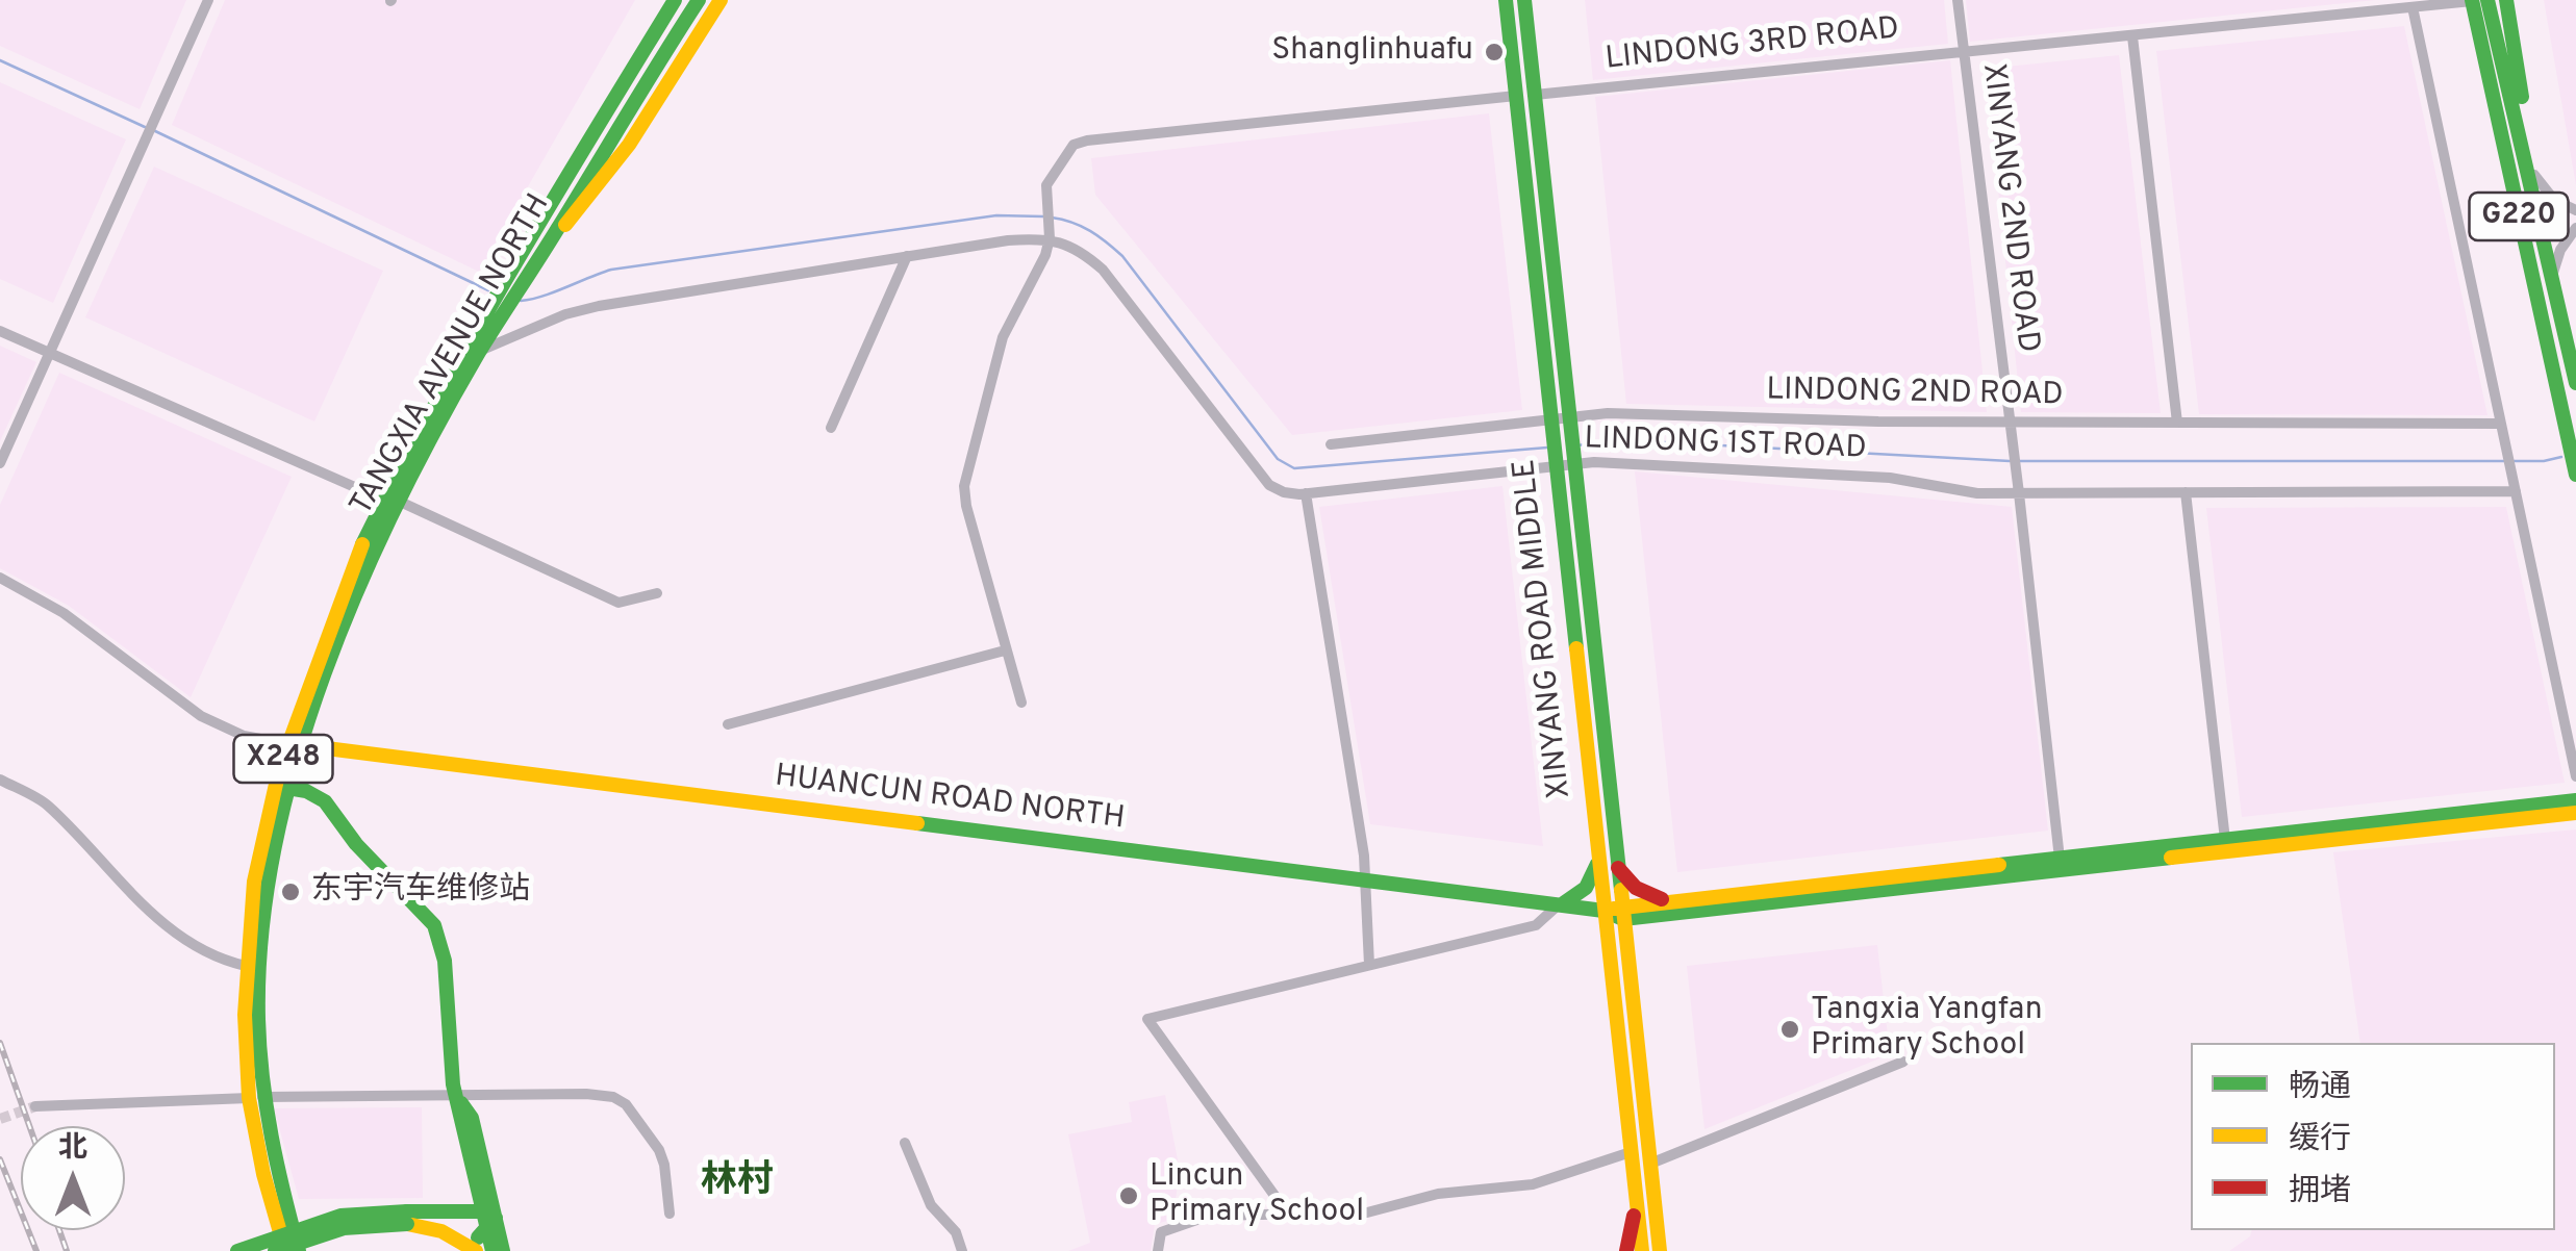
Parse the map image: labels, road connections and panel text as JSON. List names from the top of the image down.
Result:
{
  "streets": {
    "main road": [
      "G220",
      "TANGXIA AVENUE NORTH",
      "XINYANG ROAD MIDDLE",
      "X248",
      "HUANCUN ROAD NORTH"
    ],
    "street": [
      "LINDONG 3RD ROAD",
      "XINYANG 2ND ROAD",
      "LINDONG 2ND ROAD",
      "LINDONG 1ST ROAD"
    ]
  },
  "crossings": [
    ["LINDONG 3RD ROAD", "XINYANG 2ND ROAD"],
    ["LINDONG 3RD ROAD", "G220"],
    ["LINDONG 3RD ROAD", "XINYANG ROAD MIDDLE"],
    ["XINYANG 2ND ROAD", "LINDONG 2ND ROAD"],
    ["XINYANG 2ND ROAD", "LINDONG 1ST ROAD"],
    ["TANGXIA AVENUE NORTH", "HUANCUN ROAD NORTH"],
    ["LINDONG 2ND ROAD", "XINYANG ROAD MIDDLE"],
    ["LINDONG 1ST ROAD", "XINYANG ROAD MIDDLE"],
    ["XINYANG ROAD MIDDLE", "HUANCUN ROAD NORTH"]
  ],
  "districts": ["林村"],
  "places": [
    "Shanglinhuafu",
    "东宇汽车维修站",
    "Tangxia Yangfan Primary School",
    "Lincun Primary School"
  ],
  "legend": ["畅通", "缓行", "拥堵"],
  "north": "top"
}
